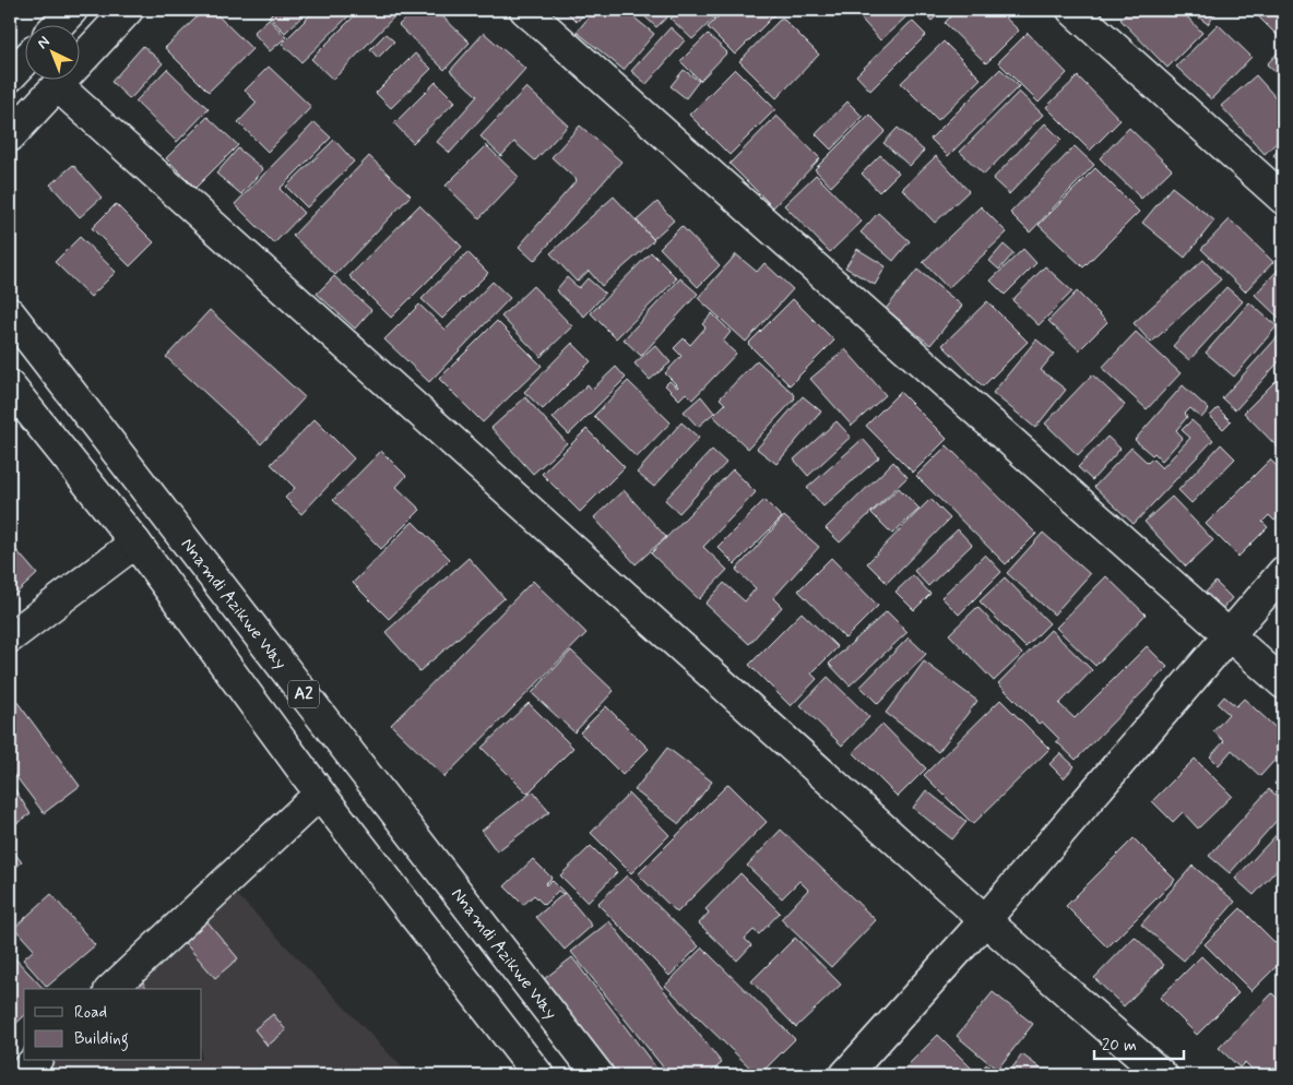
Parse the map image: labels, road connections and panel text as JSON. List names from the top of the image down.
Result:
{
  "streets": {
    "main road": ["Nnamdi Azikwe Way", "A2"]
  },
  "legend": ["Road", "Building"],
  "scale_bar": "20 m",
  "north": "top left"
}
